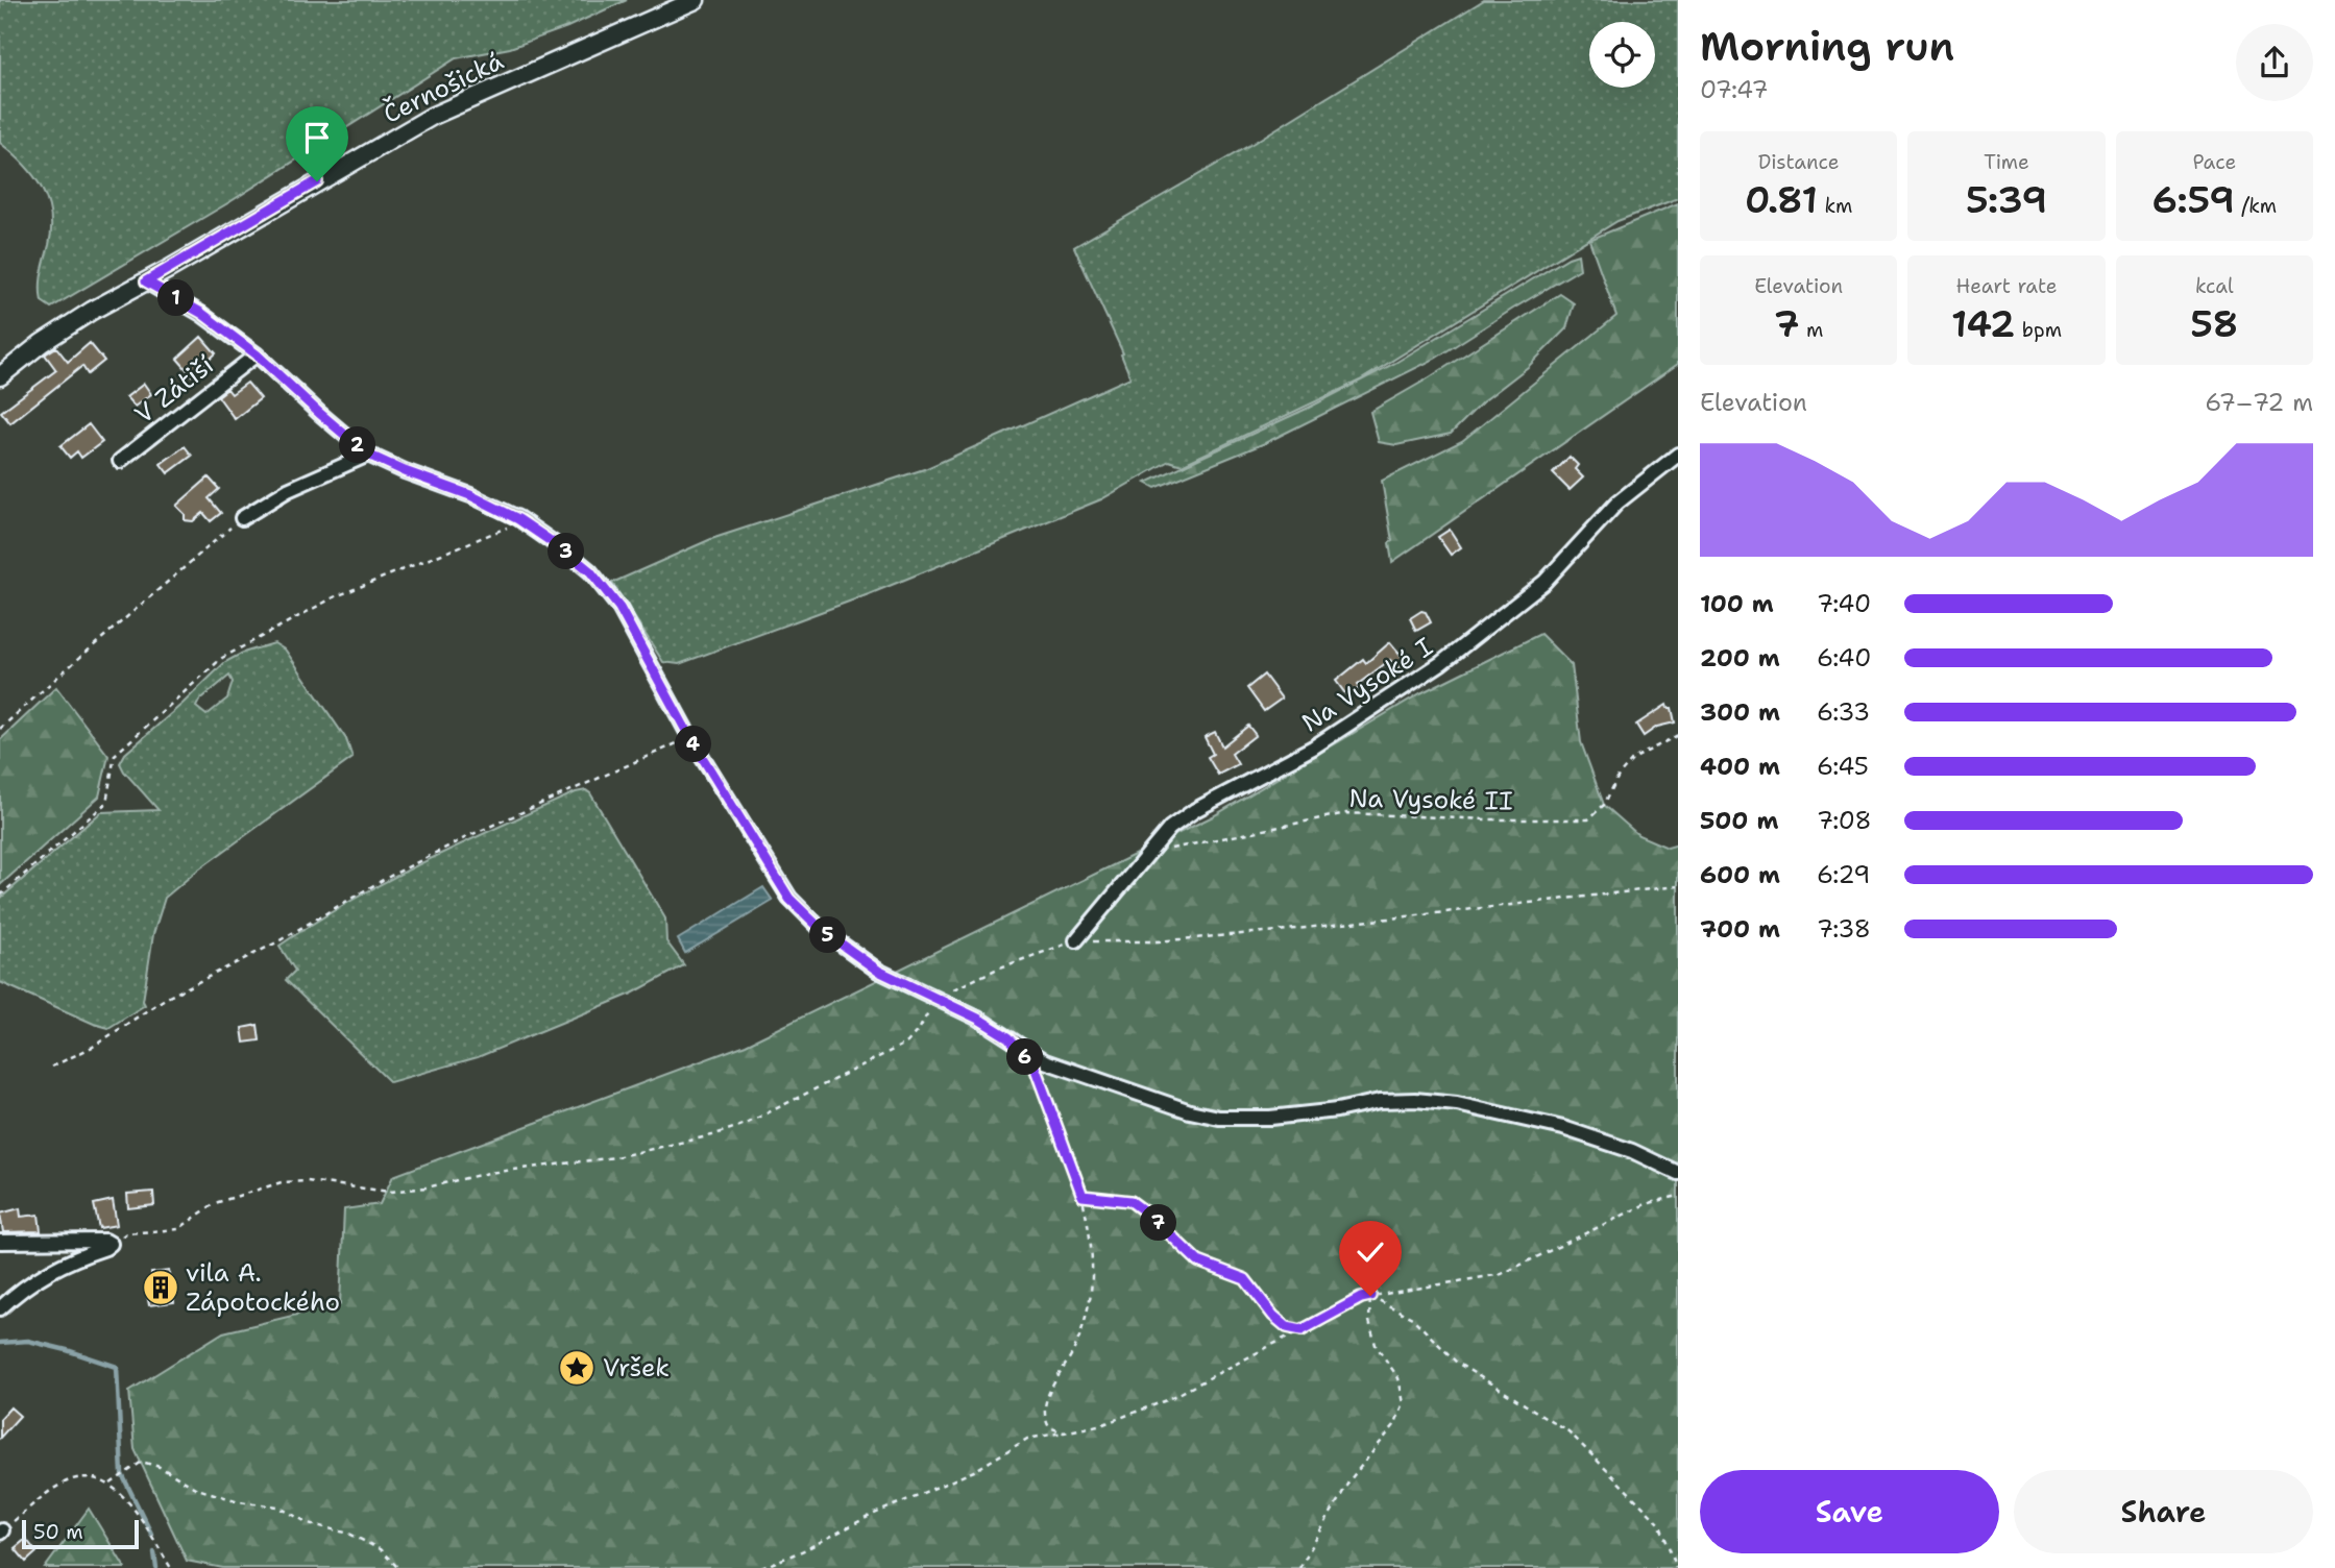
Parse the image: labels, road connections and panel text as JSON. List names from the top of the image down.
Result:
{
  "streets": {
    "street": ["Černošická", "V Zátiší", "Na Vysoké I"],
    "path": ["Na Vysoké II"]
  },
  "crossings": [
    ["Černošická", "V Zátiší"],
    ["Na Vysoké I", "Na Vysoké II"]
  ],
  "places": {
    "building": ["vila A. Zápotockého"],
    "place": ["Vršek"]
  },
  "scale_bar": "50 m",
  "page": {
    "heading": ["Morning run", "07:47"],
    "stats": [
      ["Distance", "0.81 km"],
      ["Time", "5:39"],
      ["Pace", "6:59 /km"],
      ["Elevation", "7 m"],
      ["Heart rate", "142 bpm"],
      ["kcal", "58"]
    ],
    "pins": [
      "1",
      "2",
      "3",
      "4",
      "5",
      "6",
      "7"
    ],
    "chart": ["Elevation", "67–72 m"],
    "list": [
      {
        "name": "100 m",
        "note": "7:40"
      },
      {
        "name": "200 m",
        "note": "6:40"
      },
      {
        "name": "300 m",
        "note": "6:33"
      },
      {
        "name": "400 m",
        "note": "6:45"
      },
      {
        "name": "500 m",
        "note": "7:08"
      },
      {
        "name": "600 m",
        "note": "6:29"
      },
      {
        "name": "700 m",
        "note": "7:38"
      }
    ],
    "buttons": ["Save", "Share"],
    "scale": "50 m"
  }
}
